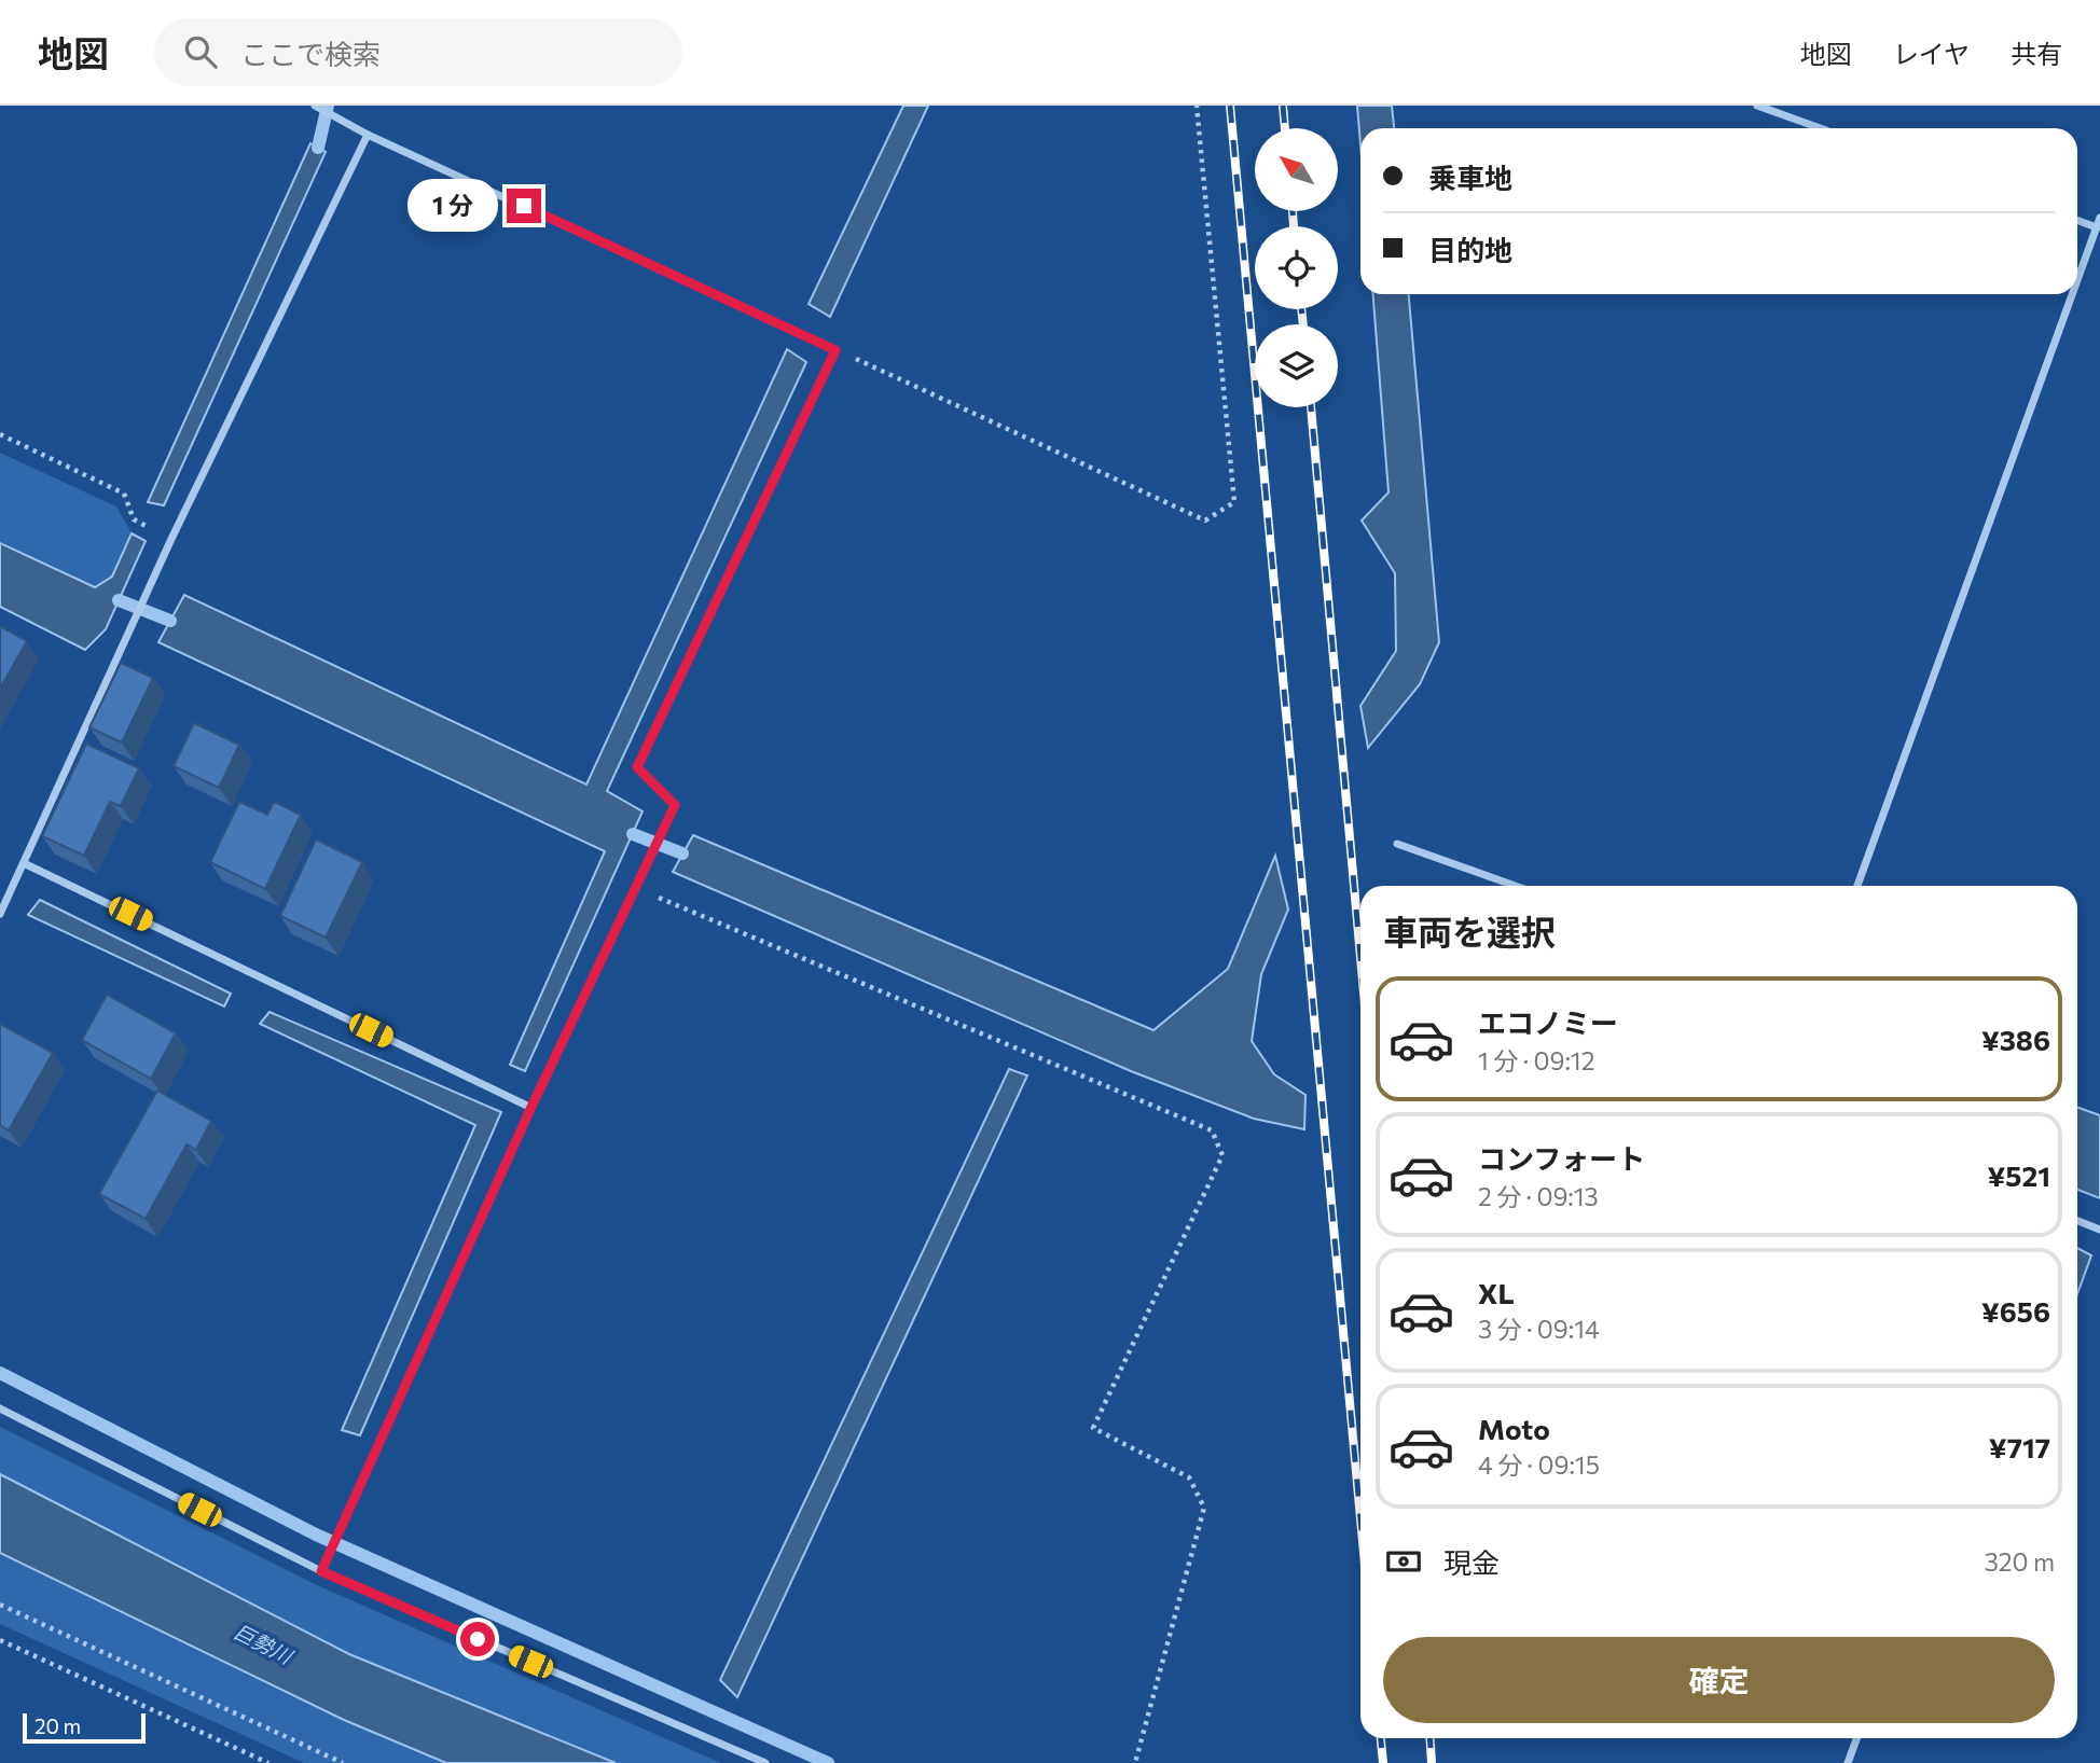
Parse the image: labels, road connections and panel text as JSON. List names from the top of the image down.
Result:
{
  "water": ["巨勢川"],
  "scale_bar": "20 m",
  "north": "top left",
  "page": {
    "header": "地図",
    "search": "ここで検索",
    "nav": ["地図", "レイヤ", "共有"],
    "banner": ["乗車地", "目的地"],
    "bubble": "1 分",
    "heading": "車両を選択",
    "list": [
      {
        "name": "エコノミー",
        "note": "1 分 · 09:12",
        "value": "¥386"
      },
      {
        "name": "コンフォート",
        "note": "2 分 · 09:13",
        "value": "¥521"
      },
      {
        "name": "XL",
        "note": "3 分 · 09:14",
        "value": "¥656"
      },
      {
        "name": "Moto",
        "note": "4 分 · 09:15",
        "value": "¥717"
      }
    ],
    "pay": ["現金", "320 m"],
    "buttons": "確定",
    "scale": "20 m"
  }
}
